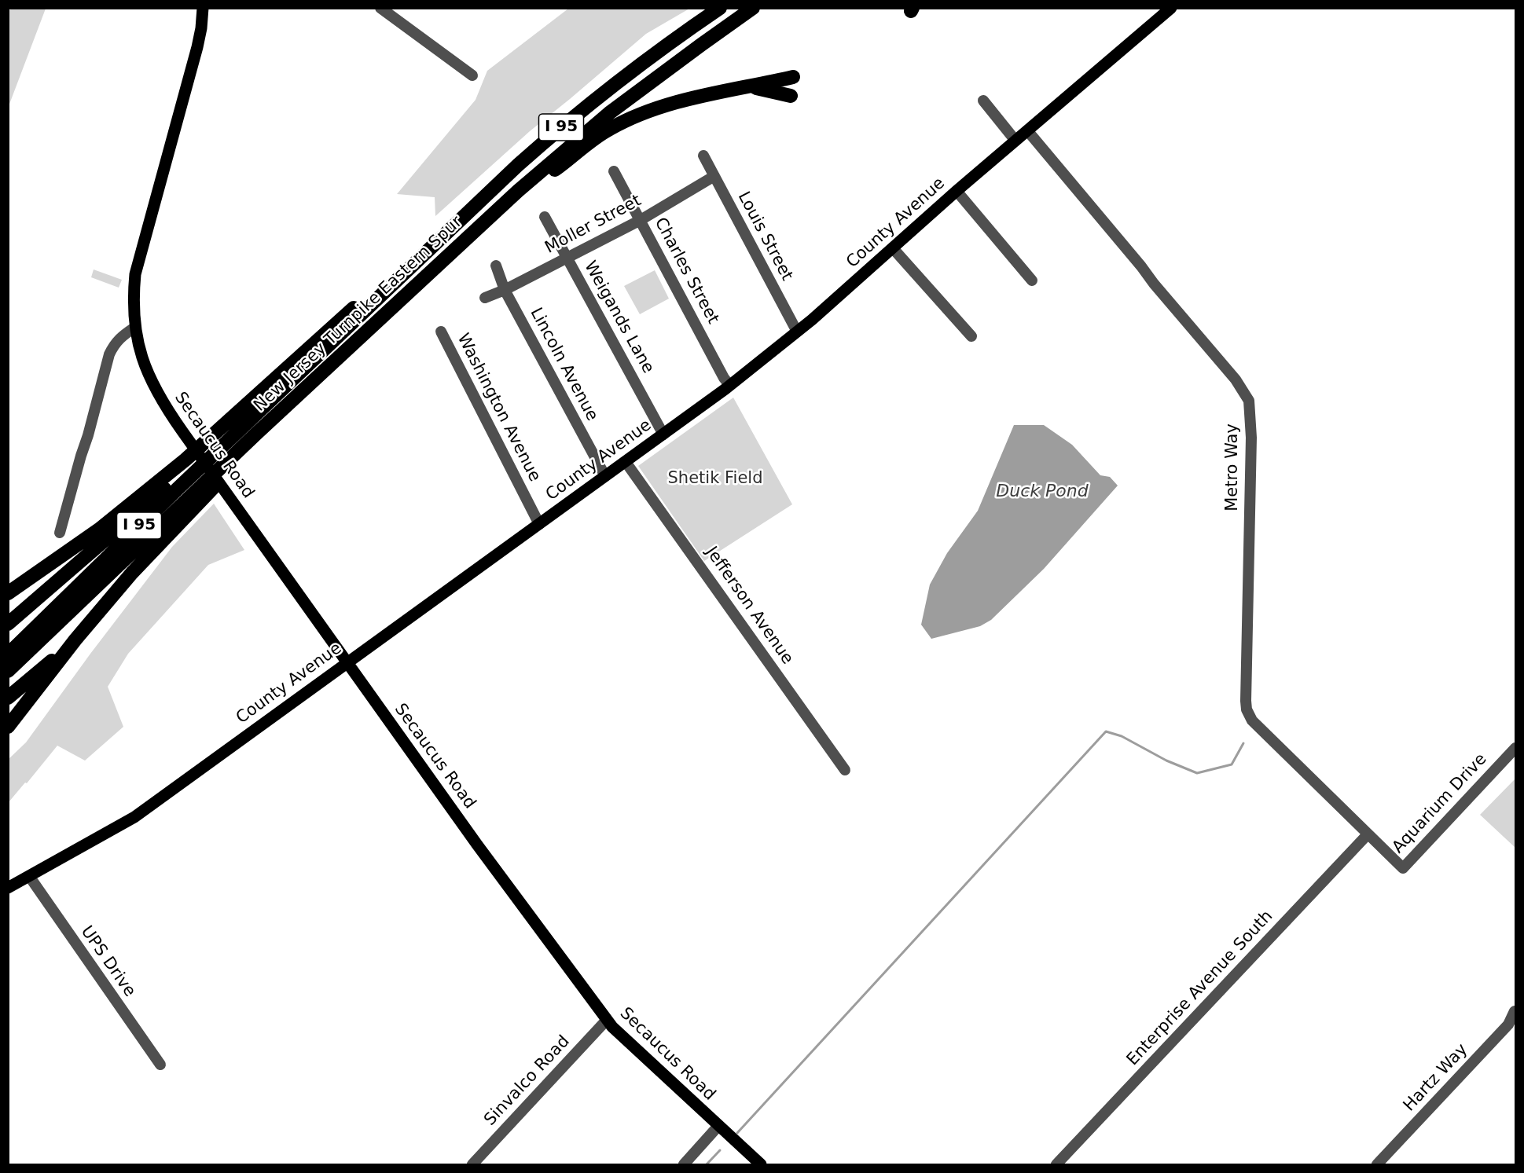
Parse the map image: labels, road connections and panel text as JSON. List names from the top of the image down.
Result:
{
  "streets": {
    "highway": ["I 95", "New Jersey Turnpike Eastern Spur"],
    "main road": ["County Avenue", "Secaucus Road"],
    "street": [
      "Moller Street",
      "Louis Street",
      "Charles Street",
      "Weigands Lane",
      "Lincoln Avenue",
      "Washington Avenue",
      "Metro Way",
      "Jefferson Avenue",
      "Aquarium Drive",
      "UPS Drive",
      "Enterprise Avenue South",
      "Hartz Way",
      "Sinvalco Road"
    ]
  },
  "crossings": [
    ["County Avenue", "Louis Street"],
    ["County Avenue", "Charles Street"],
    ["County Avenue", "Weigands Lane"],
    ["County Avenue", "Lincoln Avenue"],
    ["County Avenue", "Washington Avenue"],
    ["County Avenue", "Secaucus Road"],
    ["County Avenue", "Metro Way"],
    ["County Avenue", "Jefferson Avenue"],
    ["County Avenue", "UPS Drive"],
    ["Moller Street", "Louis Street"],
    ["Moller Street", "Charles Street"],
    ["Moller Street", "Weigands Lane"],
    ["Moller Street", "Lincoln Avenue"],
    ["Secaucus Road", "Sinvalco Road"],
    ["Metro Way", "Aquarium Drive"],
    ["Metro Way", "Enterprise Avenue South"],
    ["Aquarium Drive", "Enterprise Avenue South"]
  ],
  "water": ["Duck Pond"],
  "parks": ["Shetik Field"]
}
